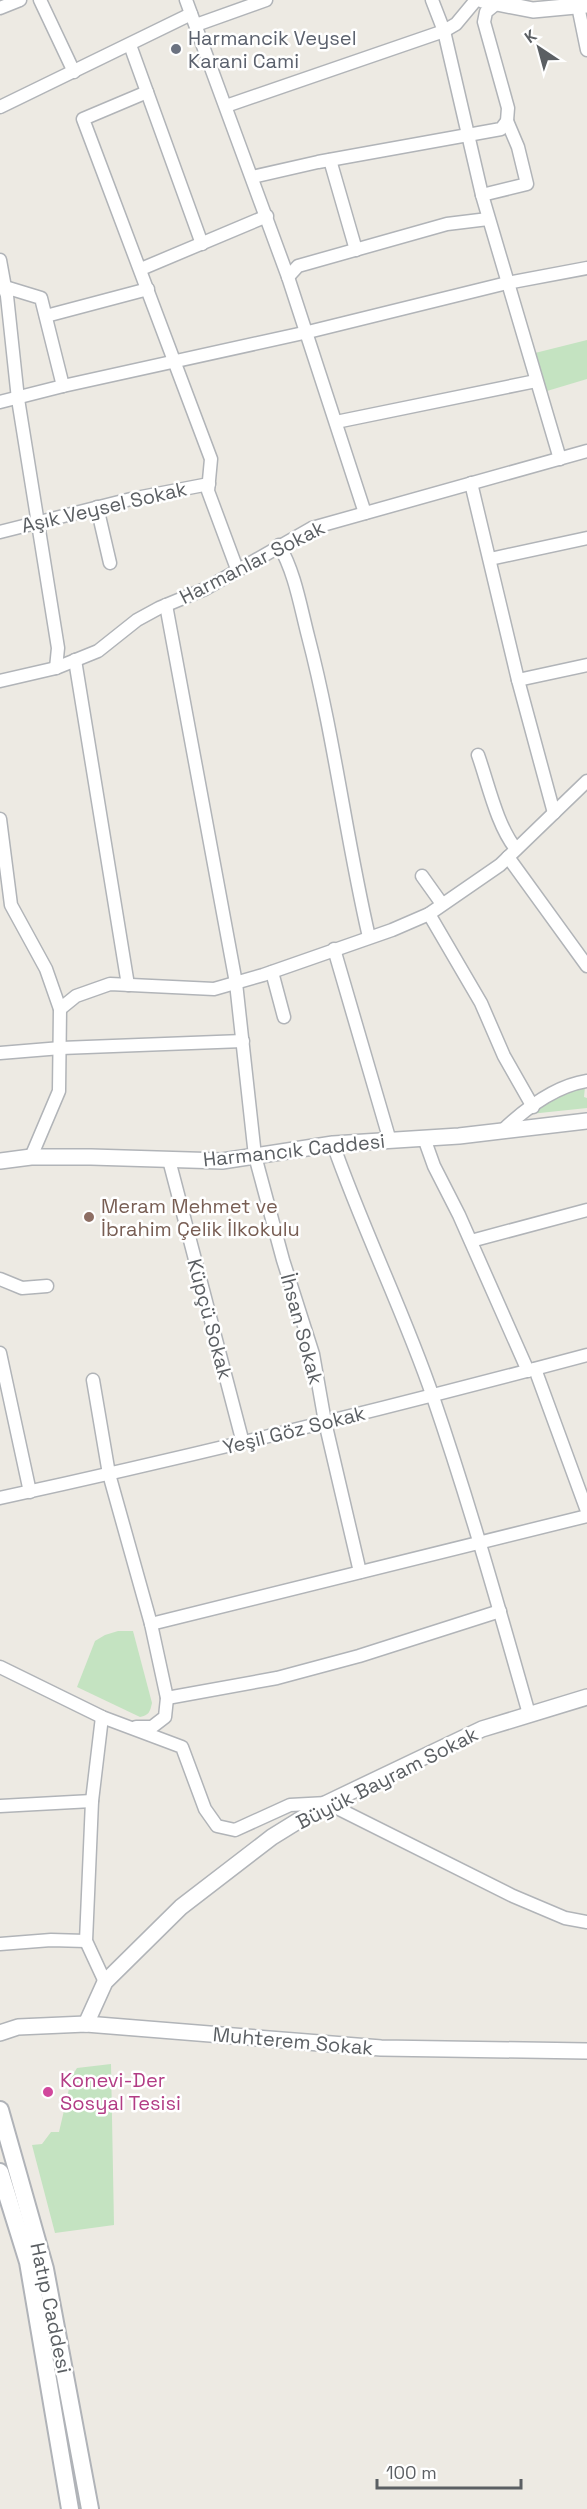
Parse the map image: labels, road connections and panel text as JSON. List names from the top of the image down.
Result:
{
  "streets": {
    "main road": ["Hatıp Caddesi"],
    "street": [
      "Aşık Veysel Sokak",
      "Harmanlar Sokak",
      "Harmancık Caddesi",
      "Küpçü Sokak",
      "İhsan Sokak",
      "Yeşil Göz Sokak",
      "Büyük Bayram Sokak",
      "Muhterem Sokak"
    ]
  },
  "crossings": [
    ["Harmanlar Sokak", "İhsan Sokak"],
    ["Harmancık Caddesi", "Küpçü Sokak"],
    ["Harmancık Caddesi", "İhsan Sokak"],
    ["Küpçü Sokak", "Yeşil Göz Sokak"],
    ["İhsan Sokak", "Yeşil Göz Sokak"],
    ["Büyük Bayram Sokak", "Muhterem Sokak"]
  ],
  "places": ["Harmancik Veysel Karani Cami", "Meram Mehmet ve İbrahim Çelik İlkokulu", "Konevi-Der Sosyal Tesisi"],
  "scale_bar": "100 m",
  "north": "top left"
}
